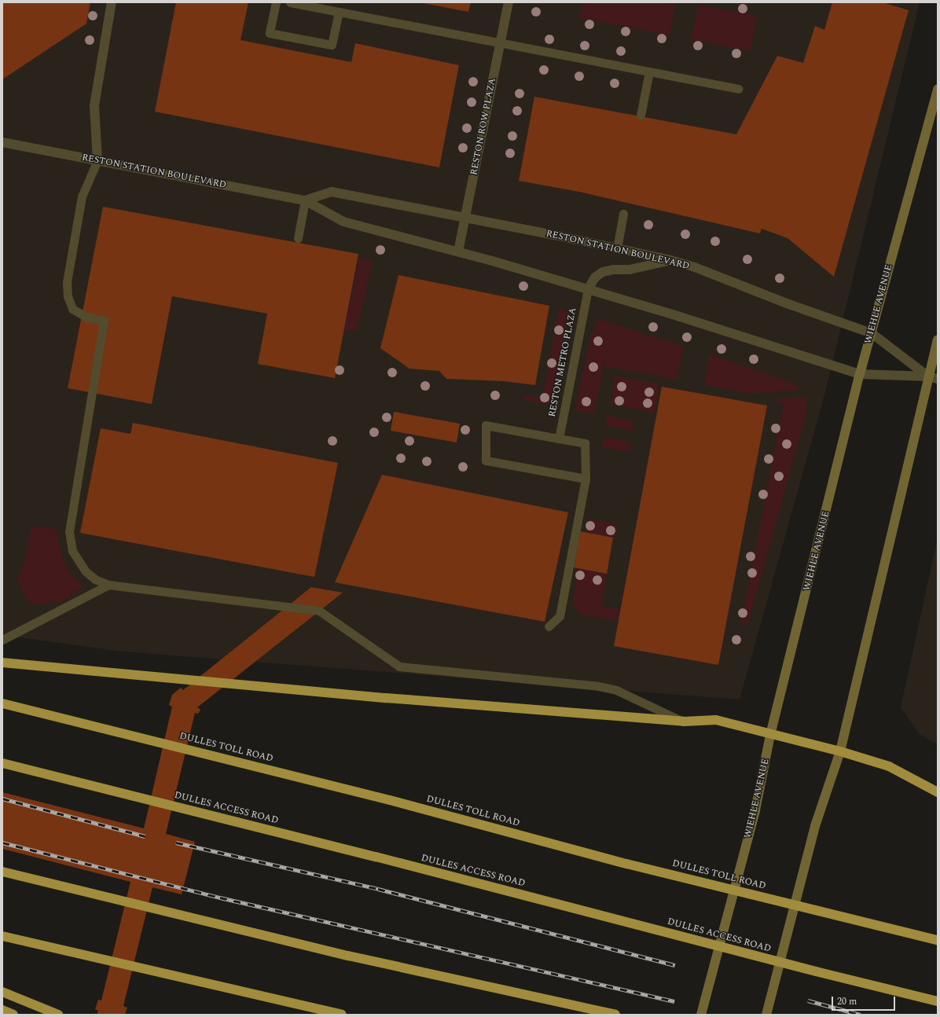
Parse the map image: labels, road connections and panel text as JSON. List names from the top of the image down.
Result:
{
  "streets": {
    "highway": ["DULLES TOLL ROAD", "DULLES ACCESS ROAD"],
    "main road": ["WIEHLE AVENUE"],
    "street": ["RESTON ROW PLAZA", "RESTON STATION BOULEVARD"],
    "lane": ["RESTON METRO PLAZA"]
  },
  "crossings": [
    ["RESTON ROW PLAZA", "RESTON STATION BOULEVARD"],
    ["RESTON STATION BOULEVARD", "WIEHLE AVENUE"],
    ["RESTON STATION BOULEVARD", "RESTON METRO PLAZA"]
  ],
  "scale_bar": "20 m"
}
